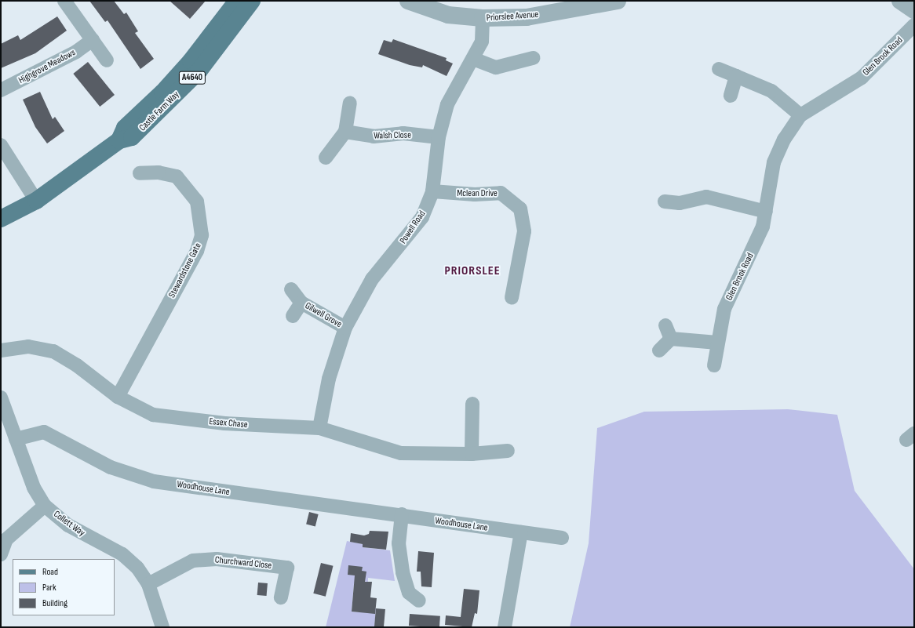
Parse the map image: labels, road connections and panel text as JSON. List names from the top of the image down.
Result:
{
  "streets": {
    "main road": ["A4640", "Castle Farm Way"],
    "street": [
      "Priorslee Avenue",
      "Glen Brook Road",
      "Highgrove Meadows",
      "Walsh Close",
      "Mclean Drive",
      "Powell Road",
      "Stewardstone Gate",
      "Gilwell Grove",
      "Essex Chase",
      "Woodhouse Lane",
      "Collett Way",
      "Churchward Close"
    ]
  },
  "crossings": [
    ["Priorslee Avenue", "Powell Road"],
    ["Walsh Close", "Powell Road"],
    ["Mclean Drive", "Powell Road"],
    ["Powell Road", "Gilwell Grove"],
    ["Powell Road", "Essex Chase"],
    ["Stewardstone Gate", "Essex Chase"],
    ["Woodhouse Lane", "Collett Way"],
    ["Collett Way", "Churchward Close"]
  ],
  "districts": ["PRIORSLEE"],
  "legend": ["Road", "Park", "Building"]
}
